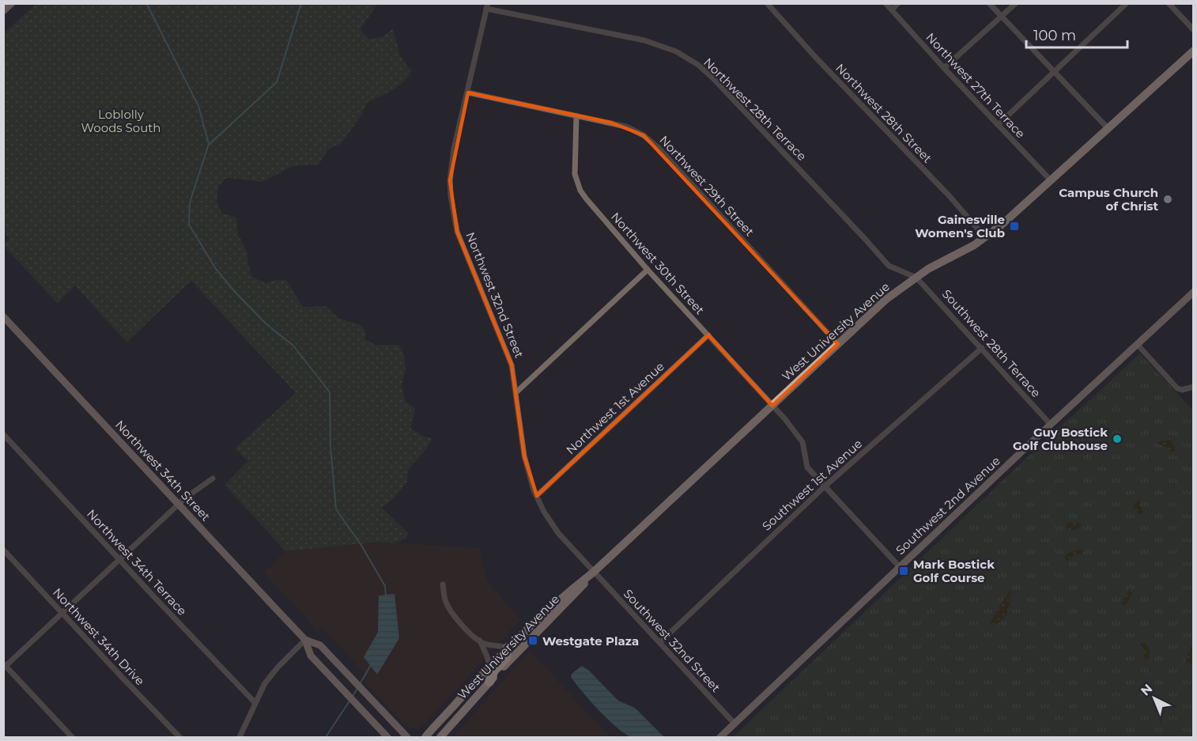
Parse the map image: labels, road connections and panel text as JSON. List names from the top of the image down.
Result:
{
  "streets": {
    "main road": ["West University Avenue", "Northwest 34th Street", "Southwest 2nd Avenue"],
    "street": [
      "Northwest 27th Terrace",
      "Northwest 28th Terrace",
      "Northwest 28th Street",
      "Northwest 29th Street",
      "Northwest 30th Street",
      "Northwest 32nd Street",
      "Southwest 28th Terrace",
      "Northwest 1st Avenue",
      "Southwest 1st Avenue",
      "Northwest 34th Terrace",
      "Northwest 34th Drive",
      "Southwest 32nd Street"
    ]
  },
  "crossings": [
    ["Northwest 27th Terrace", "West University Avenue"],
    ["Northwest 28th Terrace", "Northwest 32nd Street"],
    ["Northwest 28th Terrace", "West University Avenue"],
    ["Northwest 28th Terrace", "Southwest 28th Terrace"],
    ["Northwest 28th Street", "West University Avenue"],
    ["Northwest 29th Street", "Northwest 30th Street"],
    ["Northwest 29th Street", "Northwest 32nd Street"],
    ["Northwest 29th Street", "West University Avenue"],
    ["Northwest 30th Street", "West University Avenue"],
    ["Northwest 30th Street", "Northwest 1st Avenue"],
    ["Northwest 30th Street", "Southwest 1st Avenue"],
    ["Northwest 30th Street", "Southwest 2nd Avenue"],
    ["Northwest 32nd Street", "West University Avenue"],
    ["Northwest 32nd Street", "Northwest 1st Avenue"],
    ["Northwest 32nd Street", "Southwest 32nd Street"],
    ["West University Avenue", "Southwest 28th Terrace"],
    ["West University Avenue", "Southwest 32nd Street"],
    ["Southwest 28th Terrace", "Southwest 1st Avenue"],
    ["Southwest 28th Terrace", "Southwest 2nd Avenue"],
    ["Southwest 1st Avenue", "Southwest 32nd Street"],
    ["Southwest 2nd Avenue", "Southwest 32nd Street"]
  ],
  "parks": ["Loblolly Woods South"],
  "places": {
    "other": ["Campus Church of Christ", "Guy Bostick Golf Clubhouse"],
    "transit": ["Gainesville Women's Club", "Mark Bostick Golf Course", "Westgate Plaza"]
  },
  "scale_bar": "100 m",
  "north": "top left"
}
